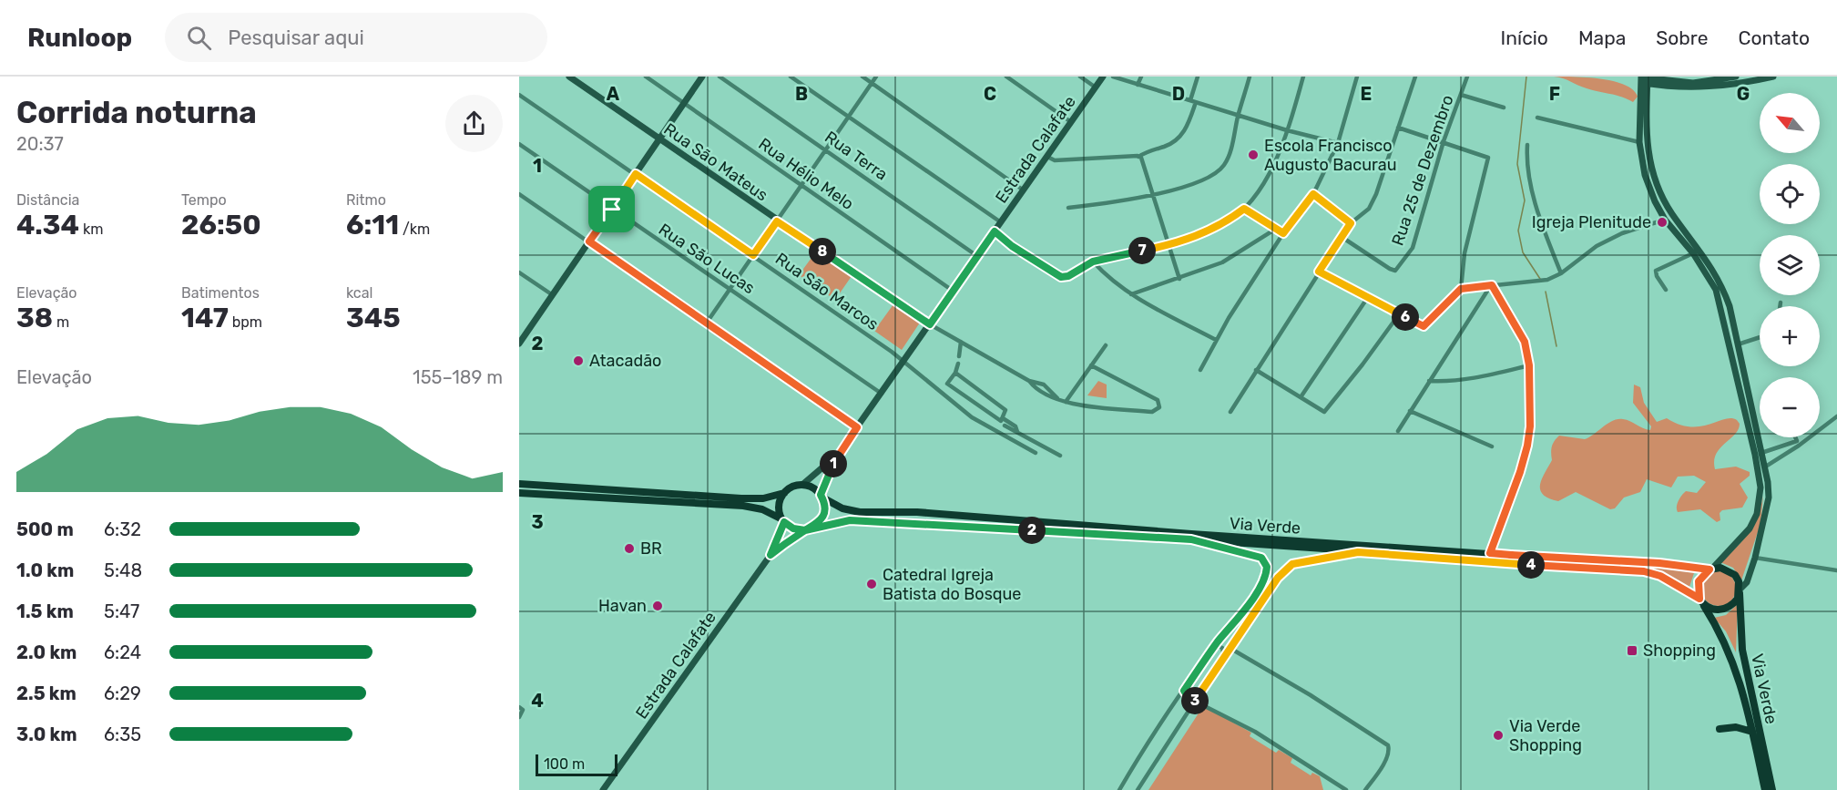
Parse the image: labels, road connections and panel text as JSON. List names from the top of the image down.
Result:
{
  "streets": {
    "main road": ["Via Verde"],
    "street": [
      "Estrada Calafate",
      "Rua Terra",
      "Rua São Mateus",
      "Rua 25 de Dezembro",
      "Rua Hélio Melo",
      "Rua São Lucas",
      "Rua São Marcos"
    ]
  },
  "crossings": [
    ["Estrada Calafate", "Rua Terra"],
    ["Estrada Calafate", "Rua São Mateus"],
    ["Estrada Calafate", "Rua Hélio Melo"],
    ["Estrada Calafate", "Rua São Lucas"],
    ["Estrada Calafate", "Rua São Marcos"],
    ["Estrada Calafate", "Via Verde"]
  ],
  "places": {
    "other": [
      "Escola Francisco Augusto Bacurau",
      "Igreja Plenitude",
      "Atacadão",
      "BR",
      "Catedral Igreja Batista do Bosque",
      "Havan",
      "Via Verde Shopping"
    ],
    "transit": ["Shopping"]
  },
  "scale_bar": "100 m",
  "north": "top left",
  "page": {
    "header": "Runloop",
    "search": "Pesquisar aqui",
    "nav": [
      "Início",
      "Mapa",
      "Sobre",
      "Contato"
    ],
    "heading": ["Corrida noturna", "20:37"],
    "map_buttons": ["+", "−"],
    "stats": [
      ["Distância", "4.34 km"],
      ["Tempo", "26:50"],
      ["Ritmo", "6:11 /km"],
      ["Elevação", "38 m"],
      ["Batimentos", "147 bpm"],
      ["kcal", "345"]
    ],
    "pins": [
      "7",
      "8",
      "6",
      "1",
      "2",
      "4",
      "3"
    ],
    "chart": ["Elevação", "155–189 m"],
    "list": [
      {
        "name": "500 m",
        "note": "6:32"
      },
      {
        "name": "1.0 km",
        "note": "5:48"
      },
      {
        "name": "1.5 km",
        "note": "5:47"
      },
      {
        "name": "2.0 km",
        "note": "6:24"
      },
      {
        "name": "2.5 km",
        "note": "6:29"
      },
      {
        "name": "3.0 km",
        "note": "6:35"
      }
    ],
    "scale": "100 m"
  },
  "grid": {
    "columns": [
      "A",
      "B",
      "C",
      "D",
      "E",
      "F",
      "G"
    ],
    "rows": [
      "1",
      "2",
      "3",
      "4"
    ]
  }
}
